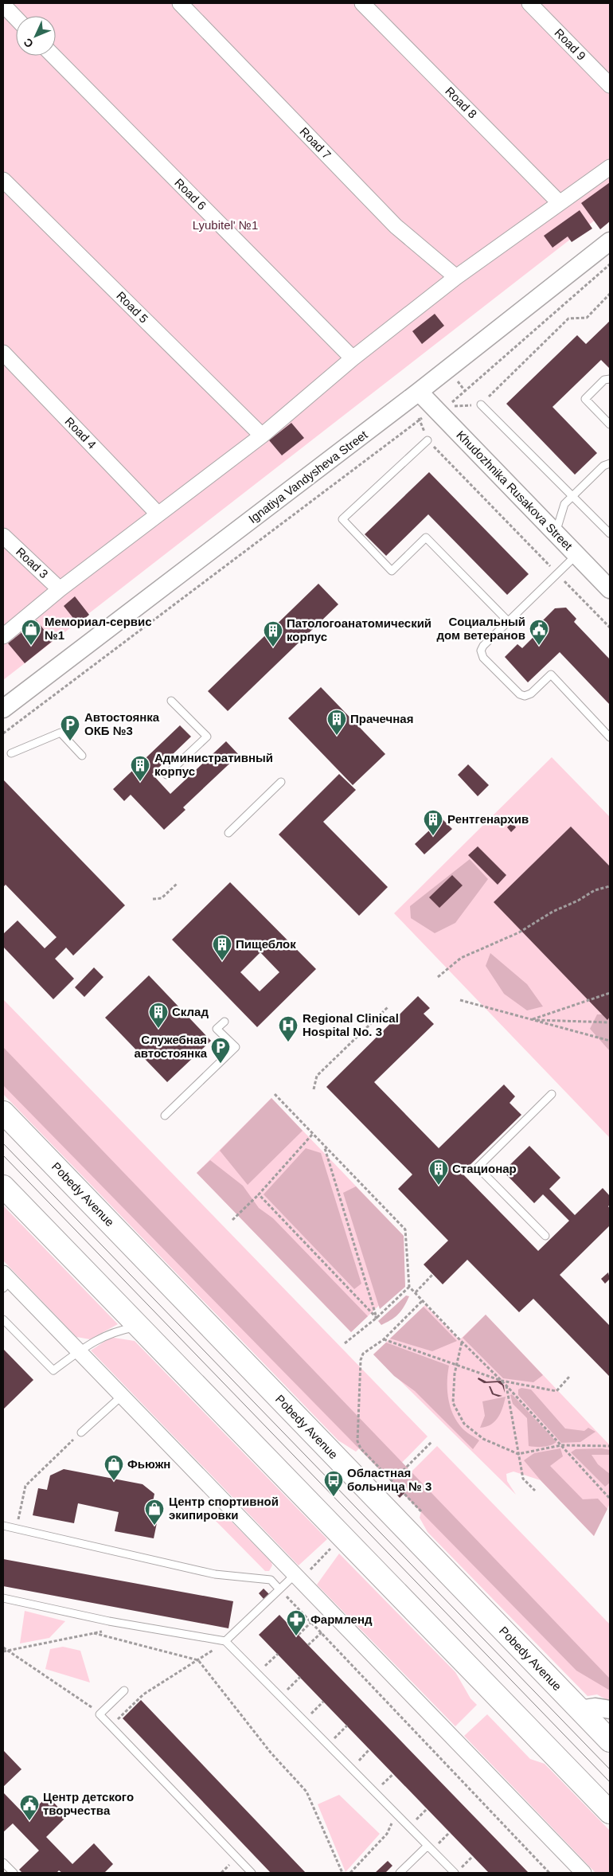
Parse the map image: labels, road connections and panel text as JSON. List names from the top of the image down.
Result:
{
  "streets": {
    "main road": ["Pobedy Avenue"],
    "street": [
      "Road 9",
      "Road 8",
      "Road 7",
      "Road 6",
      "Road 5",
      "Road 4",
      "Ignatiya Vandysheva Street",
      "Khudozhnika Rusakova Street",
      "Road 3"
    ]
  },
  "crossings": [
    ["Ignatiya Vandysheva Street", "Khudozhnika Rusakova Street"]
  ],
  "parks": ["Lyubitel' №1"],
  "places": {
    "shop": ["Мемориал-сервис №1", "Фьюжн", "Центр спортивной экипировки"],
    "public building": ["Социальный дом ветеранов", "Центр детского творчества"],
    "building": [
      "Патологоанатомический корпус",
      "Прачечная",
      "Административный корпус",
      "Рентгенархив",
      "Пищеблок",
      "Склад",
      "Стационар"
    ],
    "parking": ["Автостоянка ОКБ №3", "Служебная автостоянка"],
    "hospital": ["Regional Clinical Hospital No. 3"],
    "bus stop": ["Областная больница № 3"],
    "pharmacy": ["Фармленд"]
  },
  "north": "bottom left"
}
